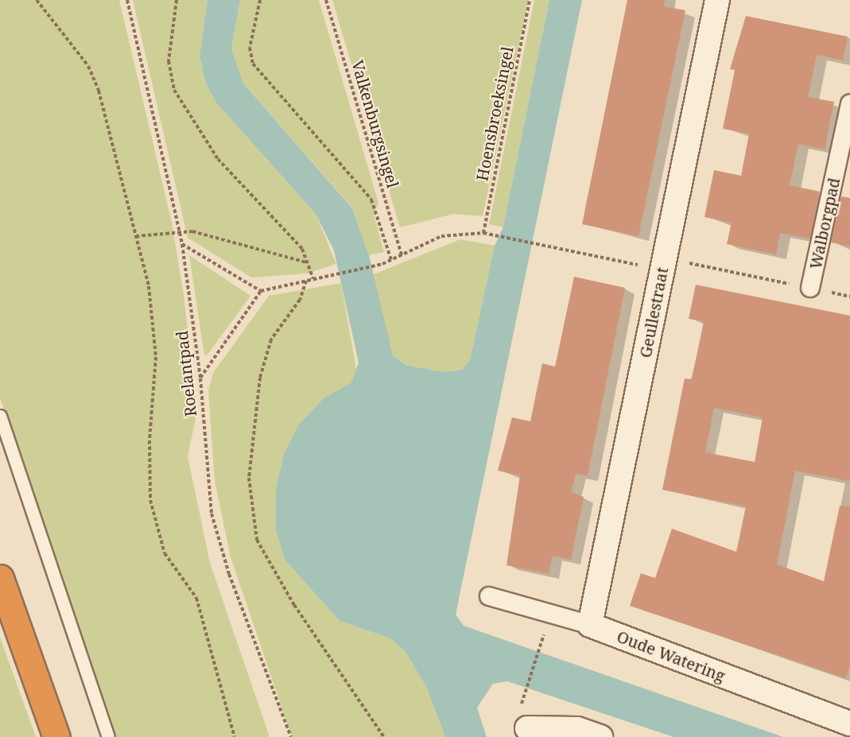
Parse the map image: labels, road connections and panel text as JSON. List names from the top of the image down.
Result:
{
  "streets": {
    "street": ["Walborgpad", "Geullestraat", "Oude Watering"],
    "path": ["Hoensbroeksingel", "Valkenburgsingel", "Roelantpad"]
  },
  "crossings": [
    ["Geullestraat", "Oude Watering"]
  ]
}
